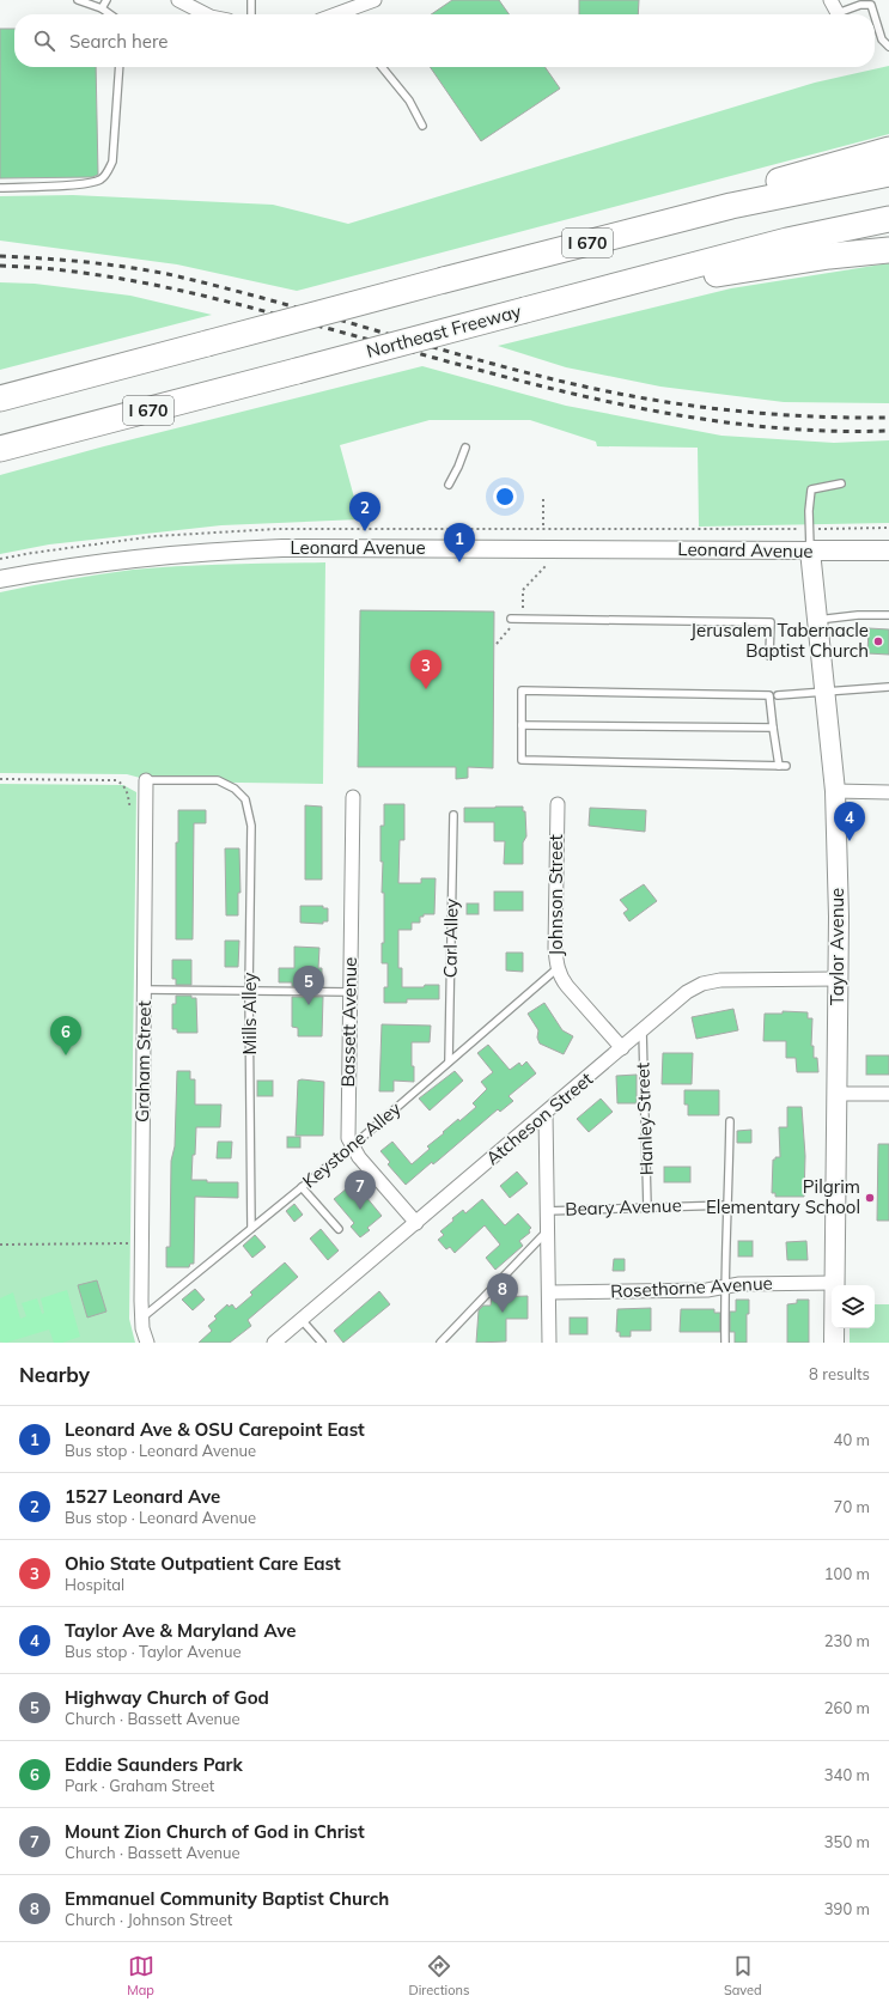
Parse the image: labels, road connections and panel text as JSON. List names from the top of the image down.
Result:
{
  "streets": {
    "highway": ["I 670", "Northeast Freeway"],
    "main road": ["Leonard Avenue", "Taylor Avenue"],
    "street": [
      "Johnson Street",
      "Bassett Avenue",
      "Graham Street",
      "Atcheson Street",
      "Rosethorne Avenue"
    ],
    "lane": [
      "Carl Alley",
      "Mills Alley",
      "Hanley Street",
      "Keystone Alley",
      "Beary Avenue"
    ]
  },
  "crossings": [
    ["Leonard Avenue", "Taylor Avenue"],
    ["Johnson Street", "Atcheson Street"],
    ["Johnson Street", "Keystone Alley"],
    ["Carl Alley", "Keystone Alley"],
    ["Taylor Avenue", "Atcheson Street"],
    ["Taylor Avenue", "Rosethorne Avenue"],
    ["Mills Alley", "Graham Street"],
    ["Mills Alley", "Keystone Alley"],
    ["Bassett Avenue", "Keystone Alley"],
    ["Graham Street", "Keystone Alley"],
    ["Atcheson Street", "Hanley Street"],
    ["Hanley Street", "Beary Avenue"]
  ],
  "places": ["Jerusalem Tabernacle Baptist Church", "Pilgrim Elementary School"],
  "page": {
    "search": "Search here",
    "pins": [
      "2",
      "1",
      "3",
      "4",
      "5",
      "6",
      "7",
      "8"
    ],
    "heading": ["Nearby", "8 results"],
    "list": [
      {
        "mark": "1",
        "name": "Leonard Ave & OSU Carepoint East",
        "note": "Bus stop · Leonard Avenue",
        "value": "40 m"
      },
      {
        "mark": "2",
        "name": "1527 Leonard Ave",
        "note": "Bus stop · Leonard Avenue",
        "value": "70 m"
      },
      {
        "mark": "3",
        "name": "Ohio State Outpatient Care East",
        "note": "Hospital",
        "value": "100 m"
      },
      {
        "mark": "4",
        "name": "Taylor Ave & Maryland Ave",
        "note": "Bus stop · Taylor Avenue",
        "value": "230 m"
      },
      {
        "mark": "5",
        "name": "Highway Church of God",
        "note": "Church · Bassett Avenue",
        "value": "260 m"
      },
      {
        "mark": "6",
        "name": "Eddie Saunders Park",
        "note": "Park · Graham Street",
        "value": "340 m"
      },
      {
        "mark": "7",
        "name": "Mount Zion Church of God in Christ",
        "note": "Church · Bassett Avenue",
        "value": "350 m"
      },
      {
        "mark": "8",
        "name": "Emmanuel Community Baptist Church",
        "note": "Church · Johnson Street",
        "value": "390 m"
      }
    ],
    "nav": ["Map", "Directions", "Saved"]
  }
}
